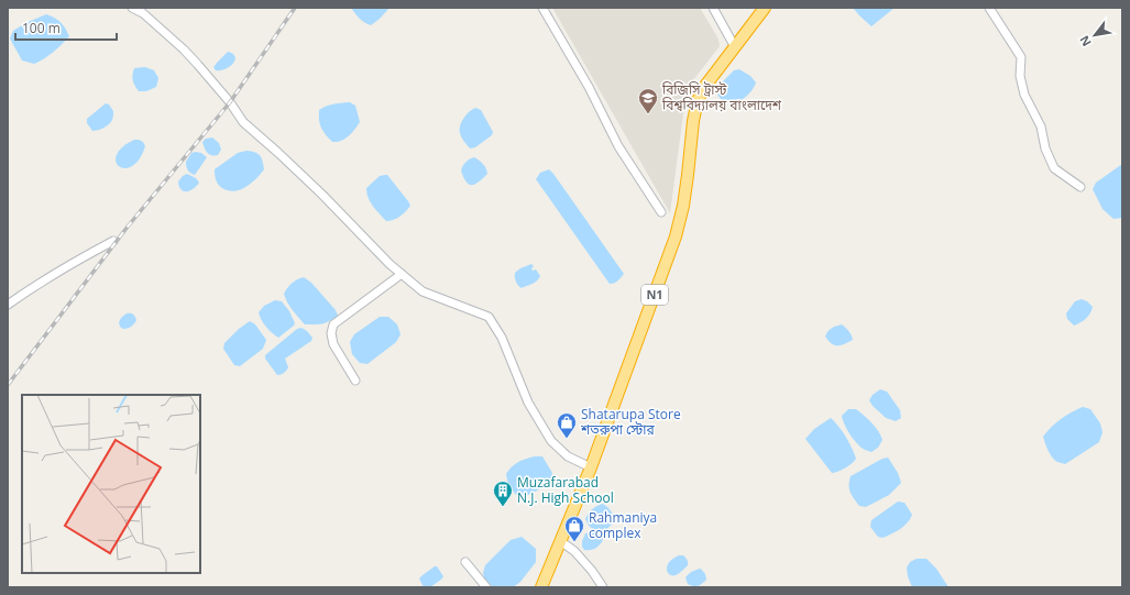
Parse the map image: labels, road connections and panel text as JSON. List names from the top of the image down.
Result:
{
  "streets": {
    "highway": ["N1"]
  },
  "places": {
    "school or university": ["বিজিসি ট্রাস্ট বিশ্ববিদ্যালয় বাংলাদেশ"],
    "shop": ["Shatarupa Store শতরুপা স্টোর", "Rahmaniya complex"],
    "building": ["Muzafarabad N.J. High School"]
  },
  "scale_bar": "100 m",
  "north": "bottom left"
}
